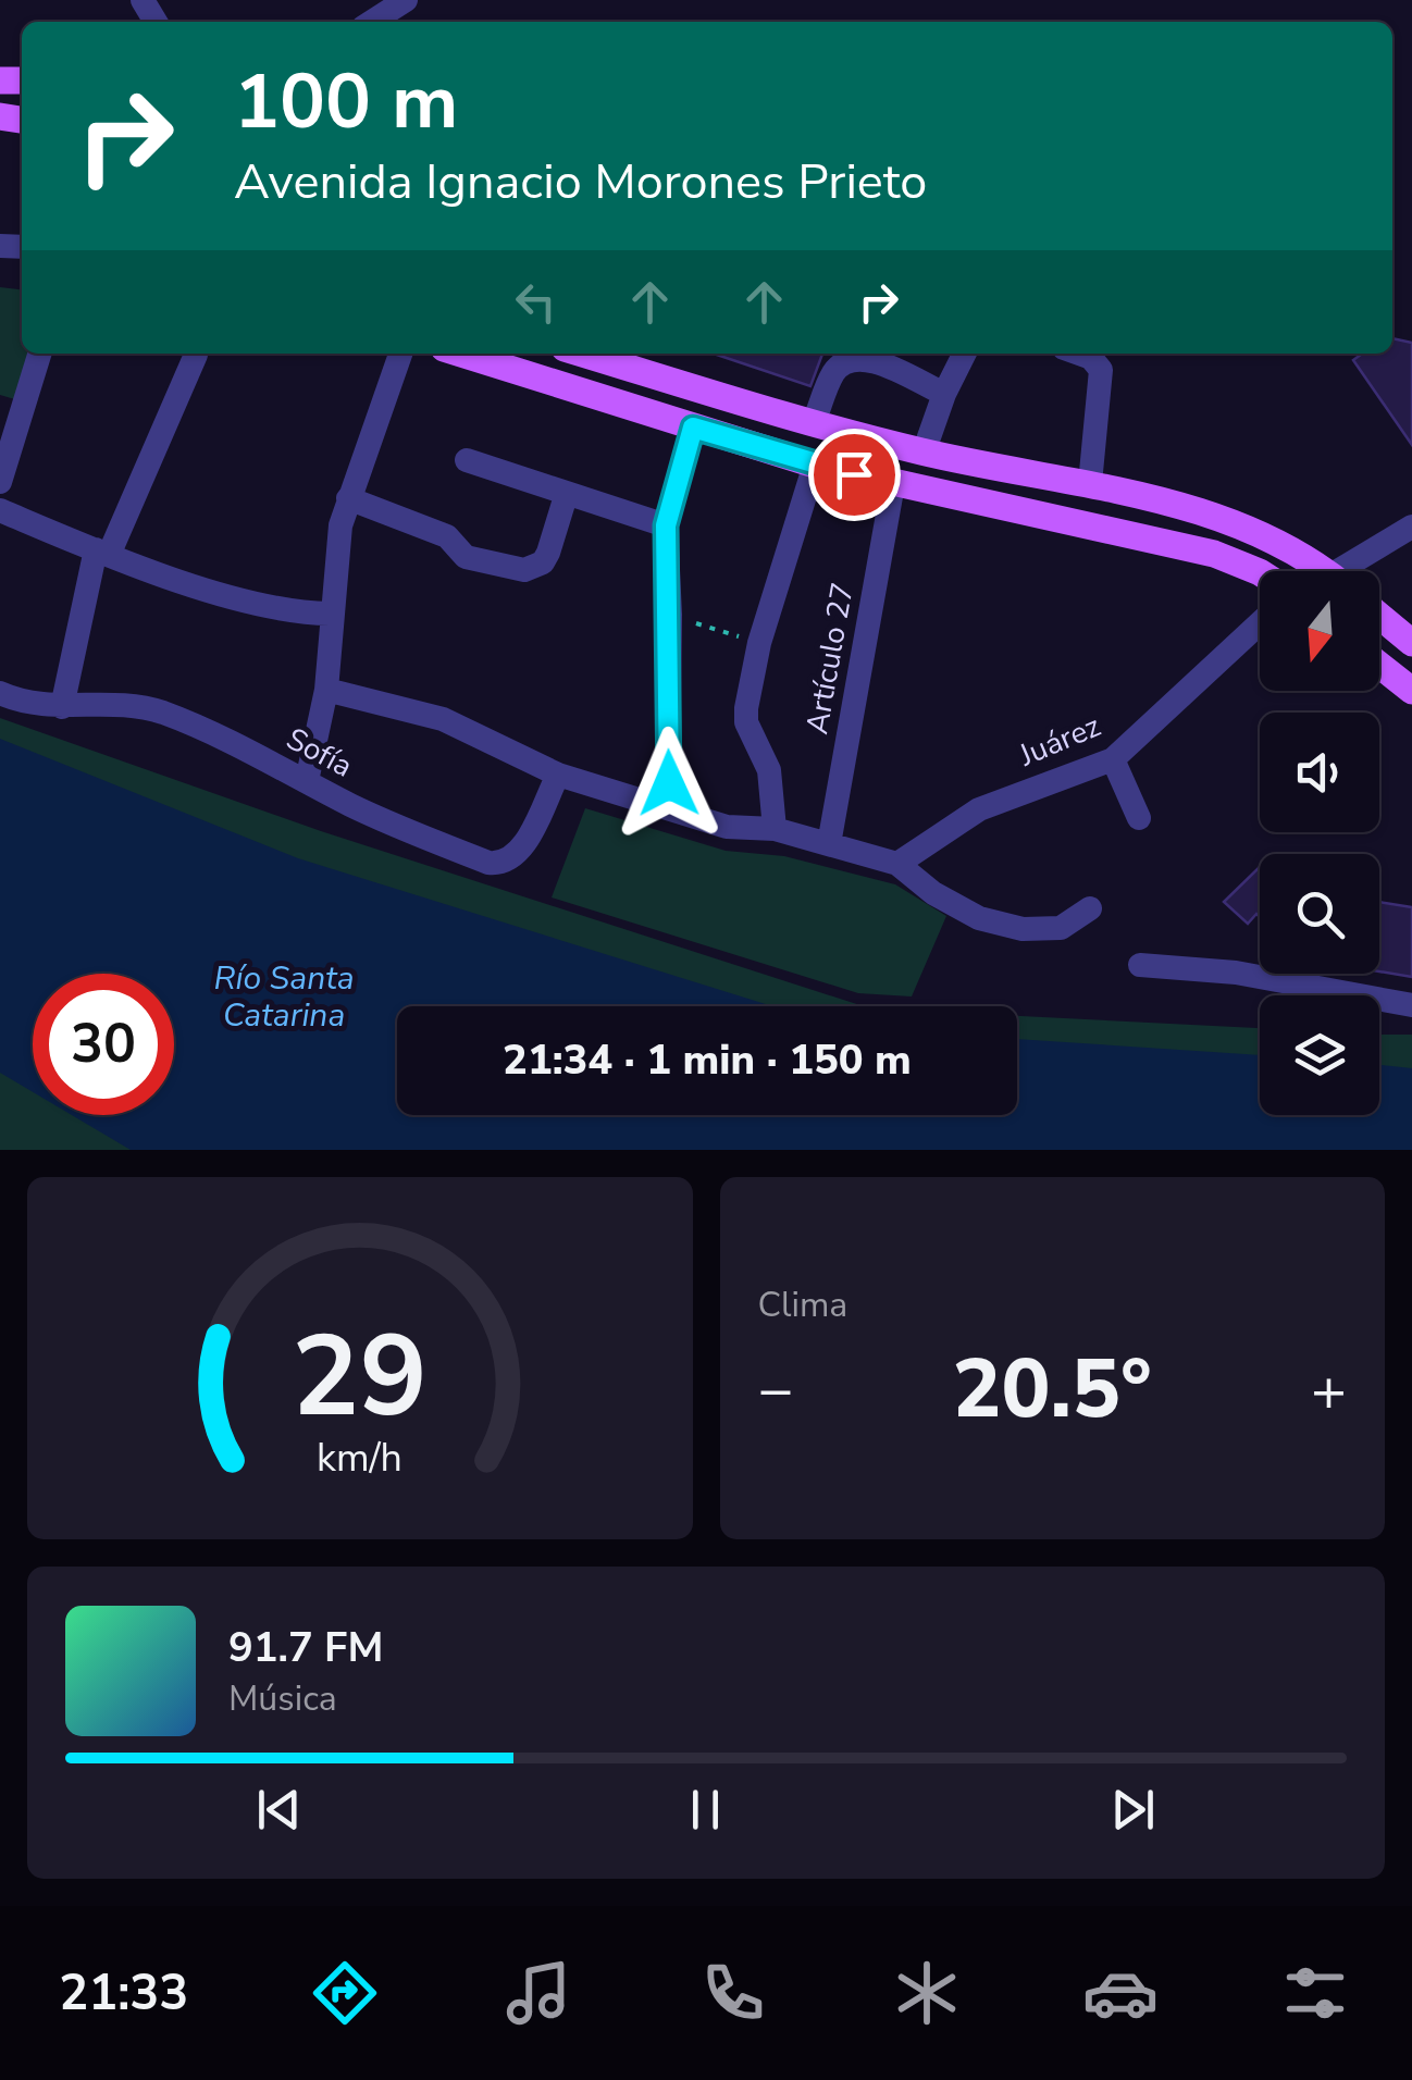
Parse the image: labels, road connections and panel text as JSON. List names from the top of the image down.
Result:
{
  "streets": {
    "street": ["Artículo 27", "Juárez", "Sofía"]
  },
  "water": ["Río Santa Catarina"],
  "north": "bottom",
  "page": {
    "turn": ["100 m", "Avenida Ignacio Morones Prieto"],
    "limit": "30",
    "trip": "21:34 · 1 min · 150 m",
    "tile": "Clima",
    "heat": ["−", "20.5°", "+"],
    "song": ["91.7 FM", "Música"],
    "tabs": "21:33",
    "gauge": ["29", "km/h"]
  }
}
